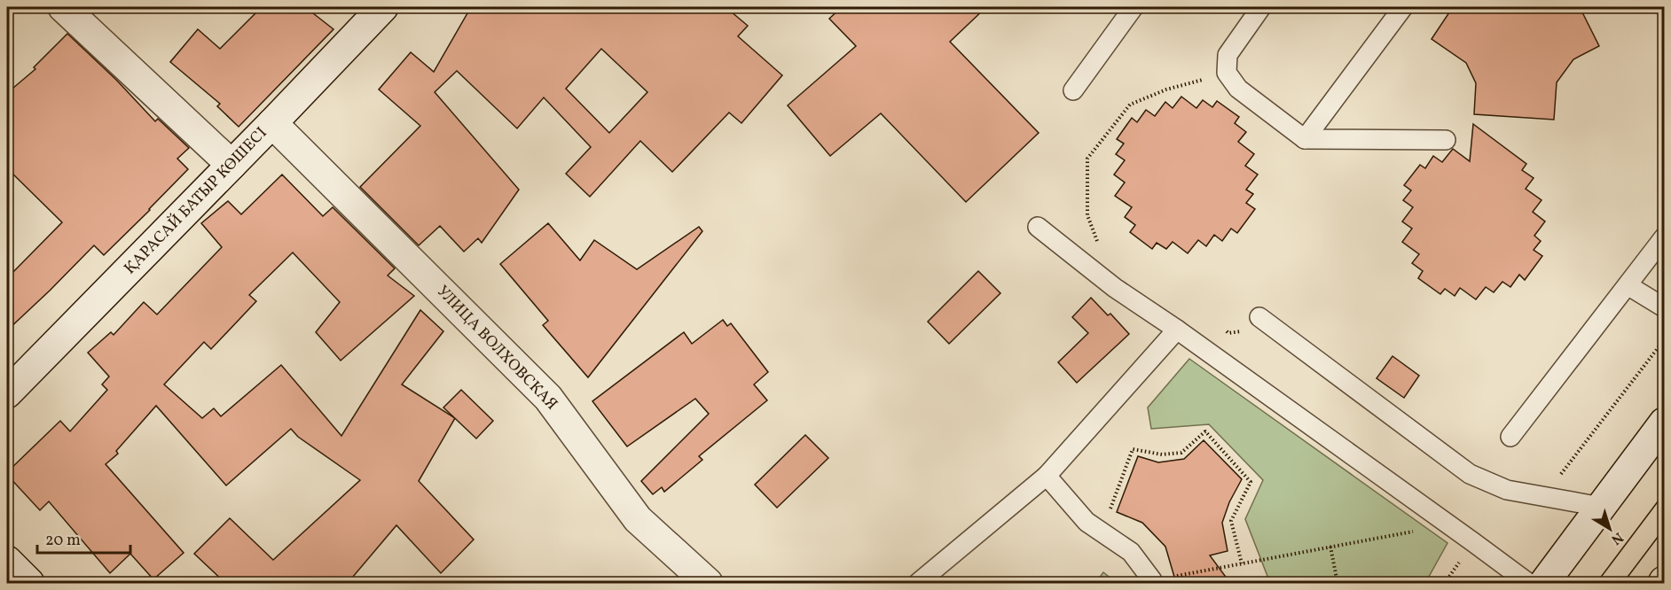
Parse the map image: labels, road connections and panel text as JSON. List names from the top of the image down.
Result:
{
  "streets": {
    "street": ["ҚАРАСАЙ БАТЫР КӨШЕСІ", "УЛИЦА ВОЛХОВСКАЯ"]
  },
  "crossings": [
    ["ҚАРАСАЙ БАТЫР КӨШЕСІ", "УЛИЦА ВОЛХОВСКАЯ"]
  ],
  "scale_bar": "20 m",
  "north": "bottom right"
}
